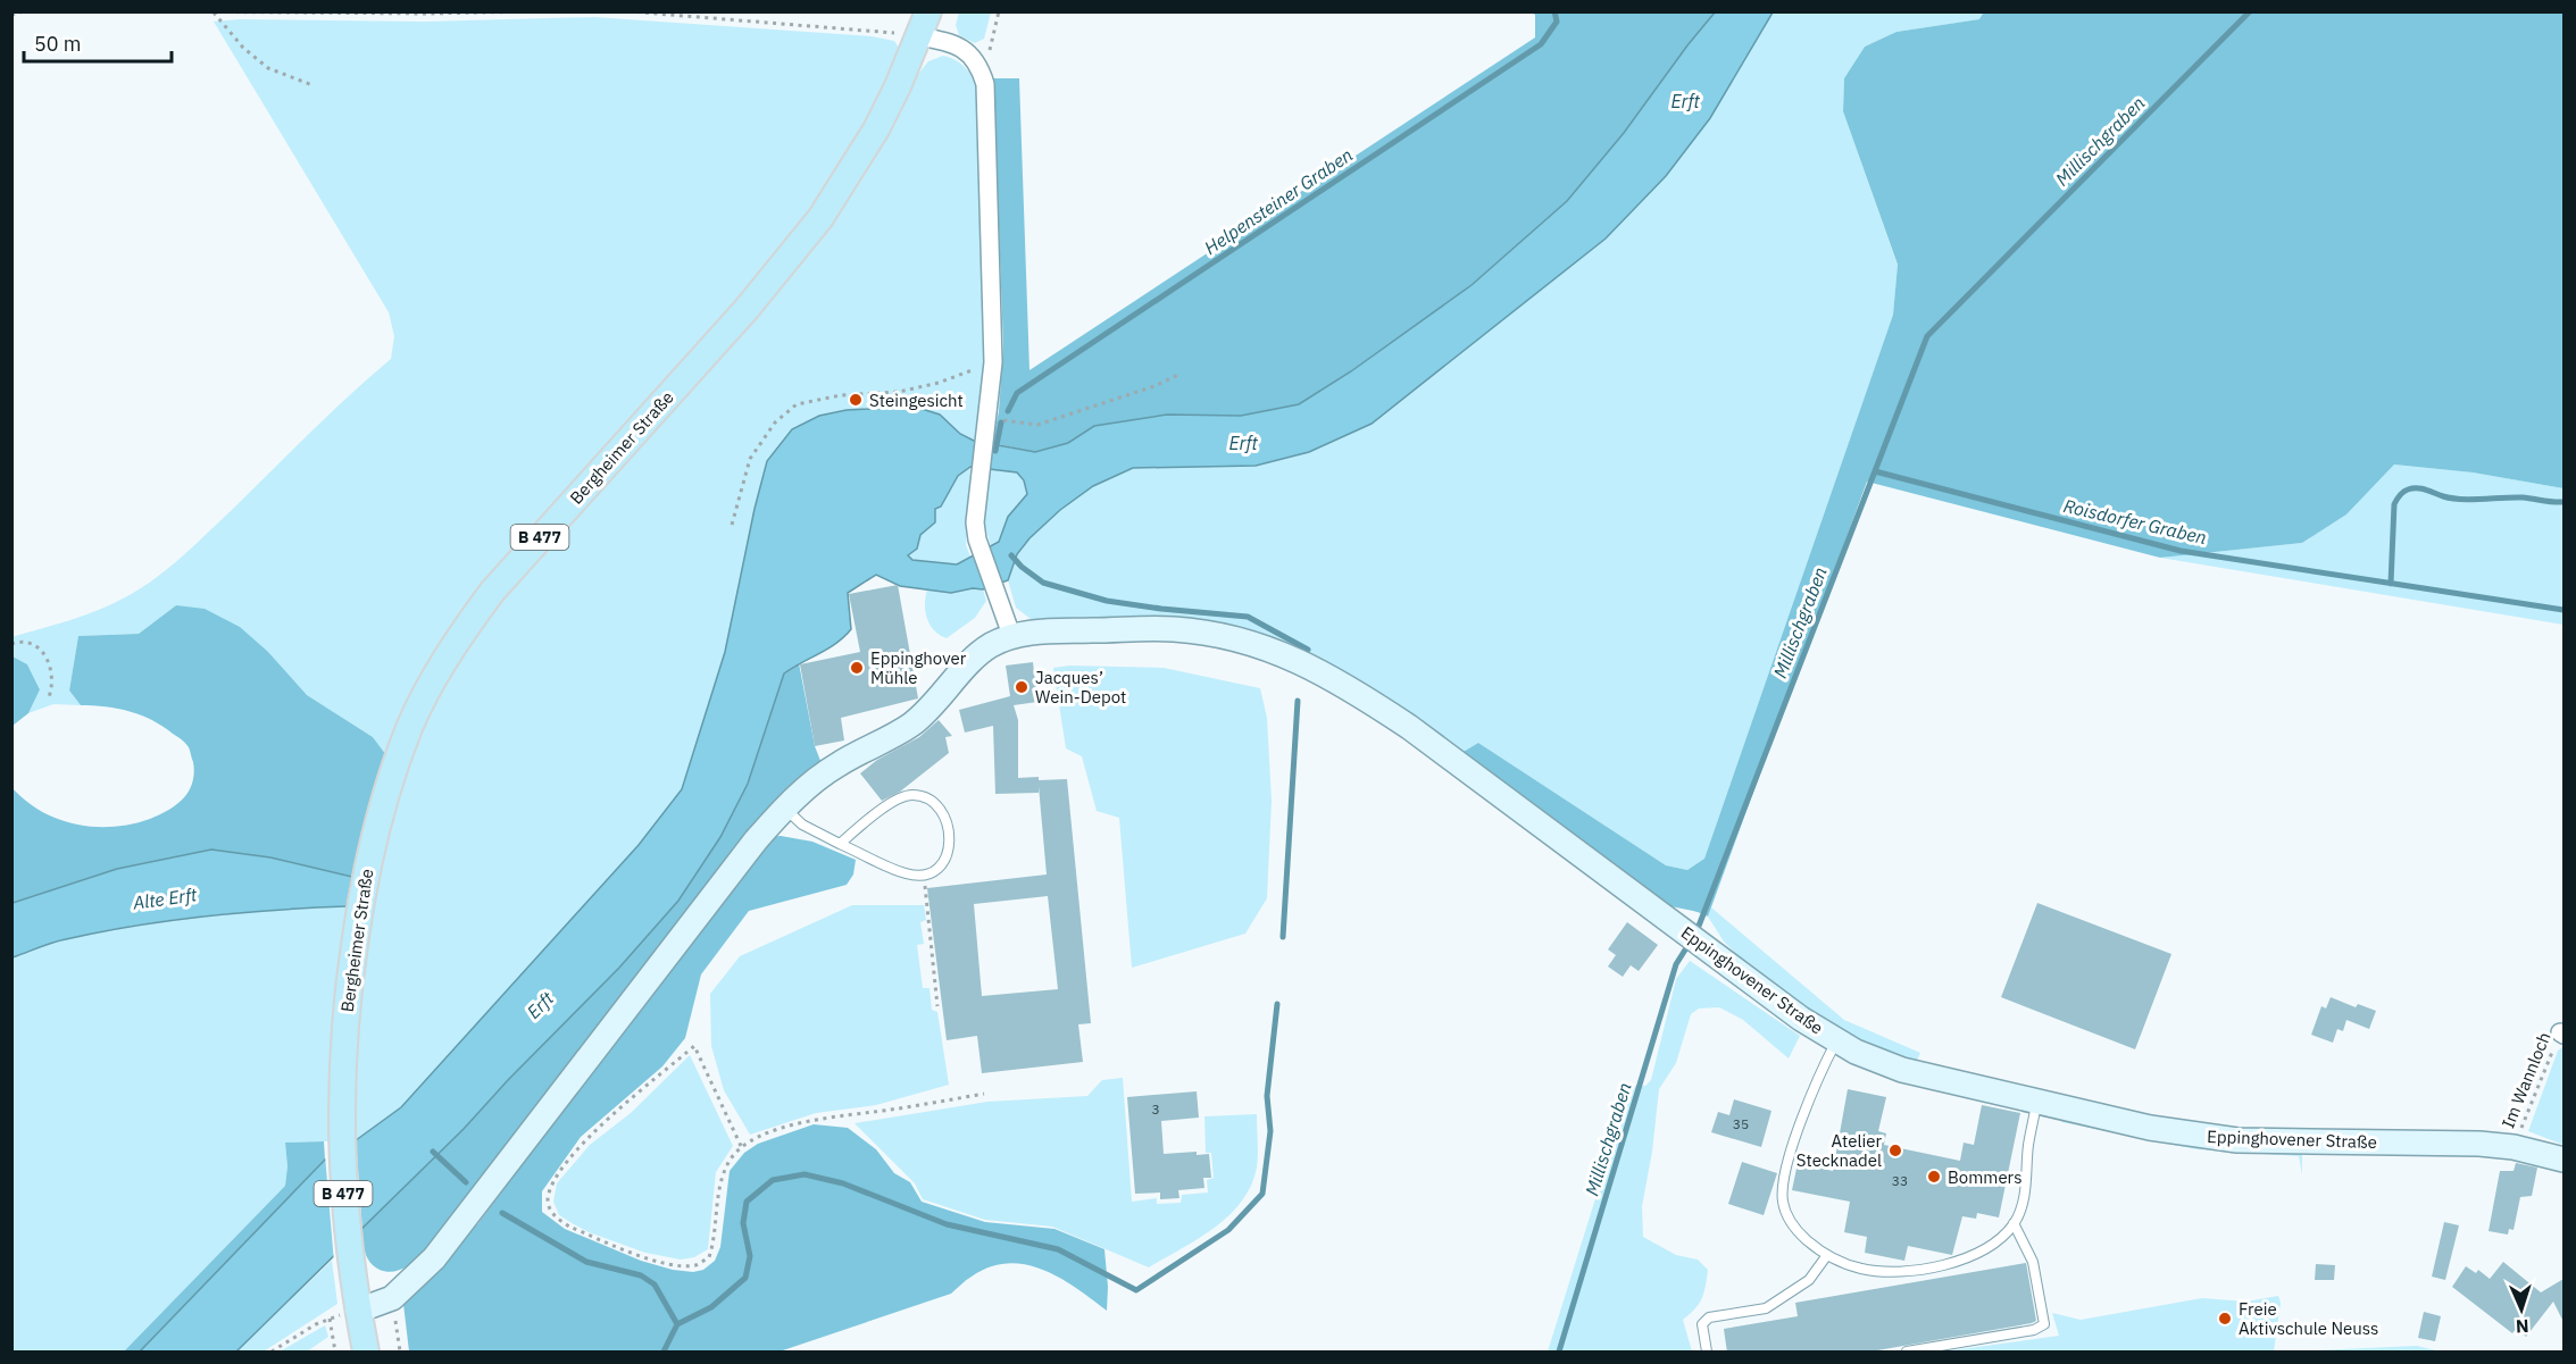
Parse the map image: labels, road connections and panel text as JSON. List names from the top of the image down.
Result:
{
  "streets": {
    "main road": ["Bergheimer Straße", "B 477", "Eppinghovener Straße"],
    "path": ["Im Wannloch"]
  },
  "crossings": [
    ["Eppinghovener Straße", "Im Wannloch"]
  ],
  "water": [
    "Erft",
    "Millischgraben",
    "Helpensteiner Graben",
    "Roisdorfer Graben",
    "Alte Erft"
  ],
  "places": [
    "Steingesicht",
    "Eppinghover Mühle",
    "Jacques’ Wein-Depot",
    "Atelier Stecknadel",
    "Bommers",
    "Freie Aktivschule Neuss"
  ],
  "house_numbers": ["3", "35", "33"],
  "scale_bar": "50 m",
  "north": "bottom"
}
